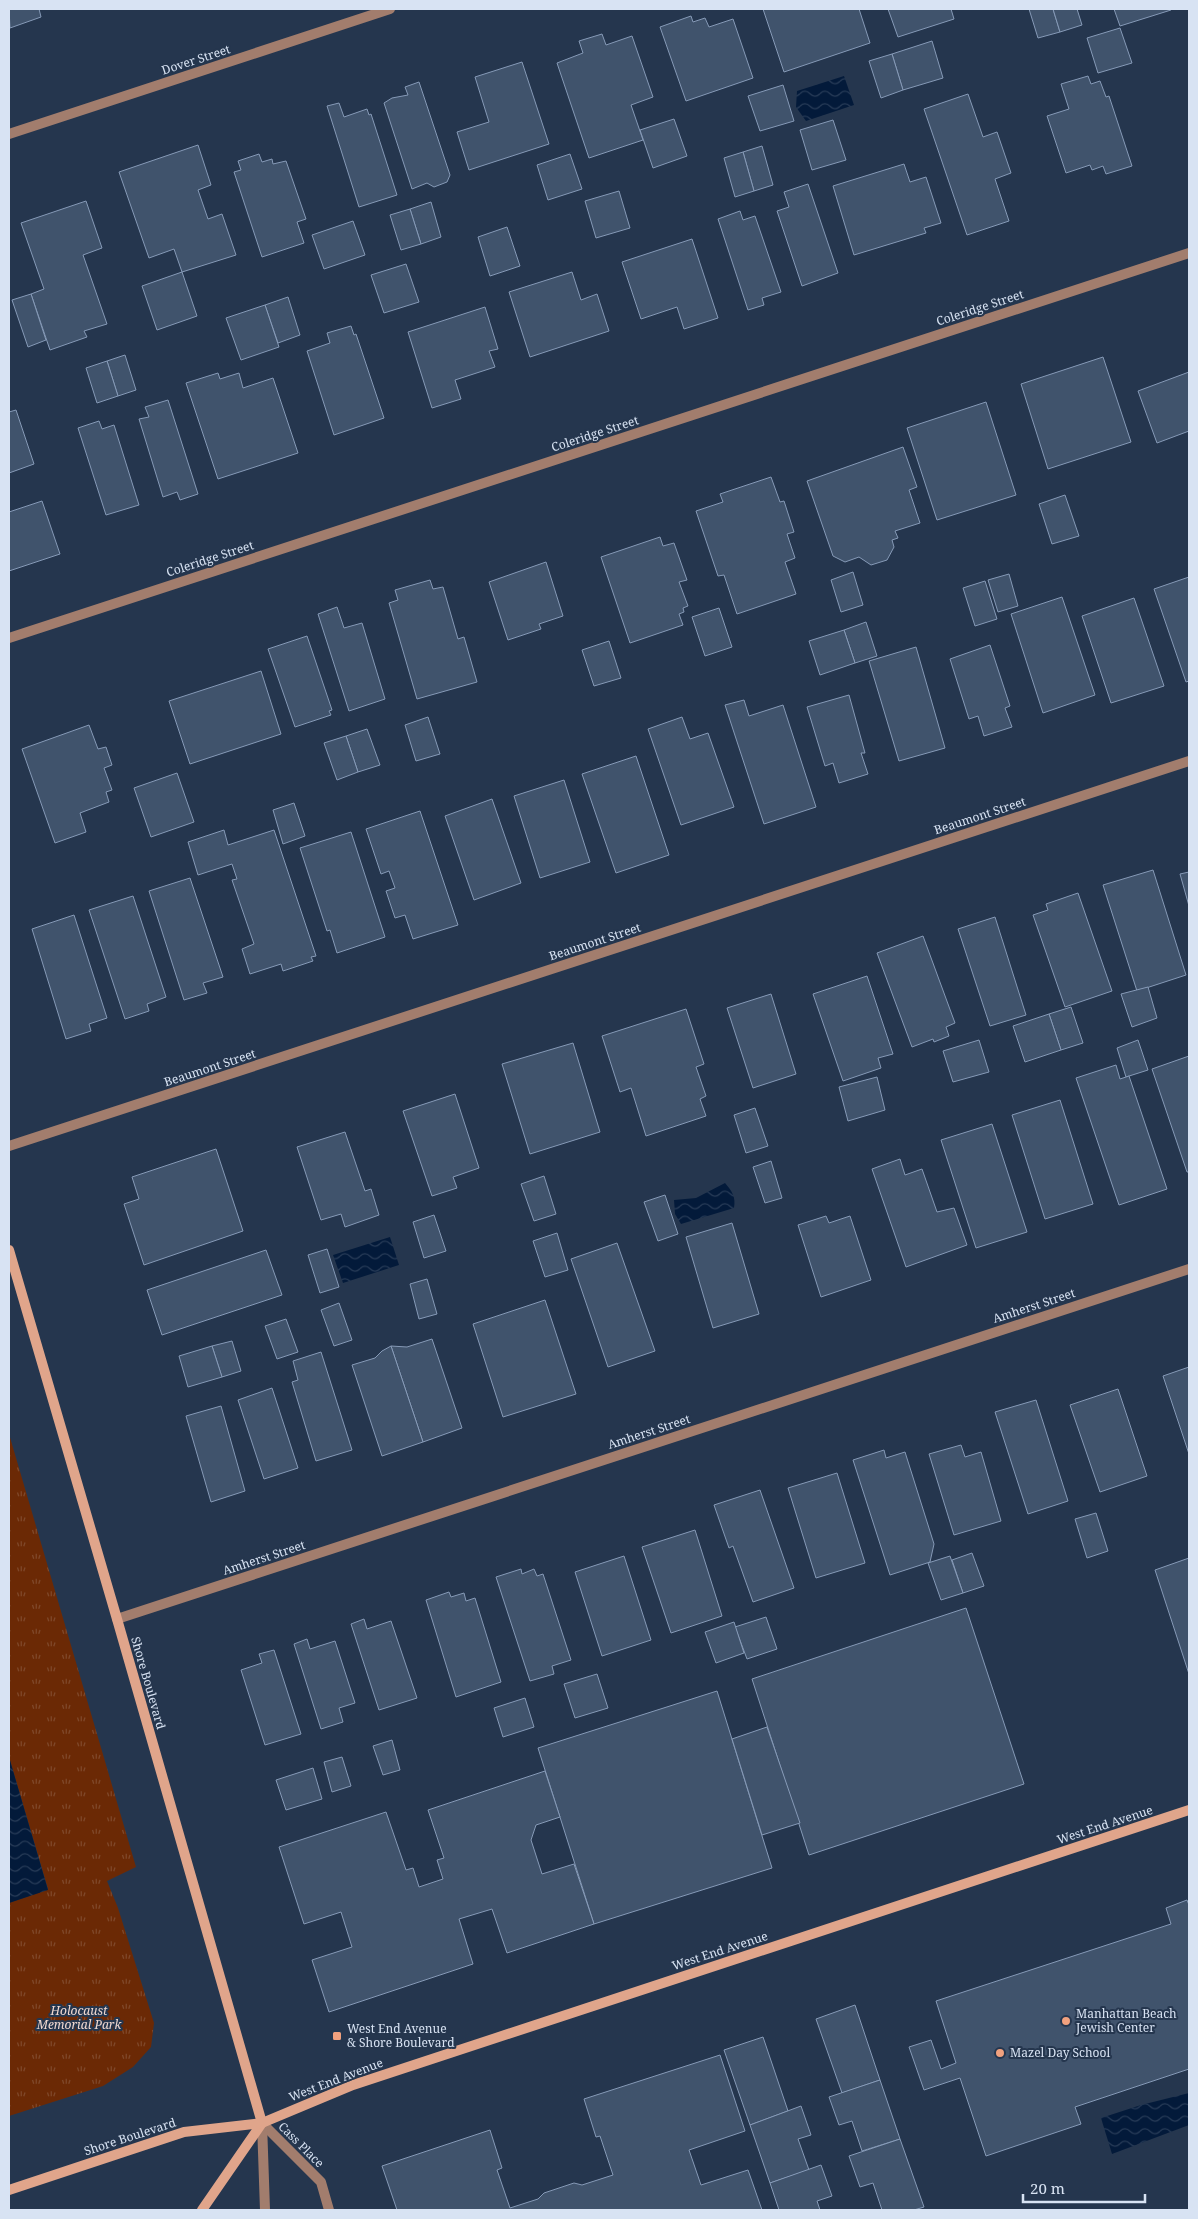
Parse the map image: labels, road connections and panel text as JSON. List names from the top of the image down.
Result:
{
  "streets": {
    "main road": ["Shore Boulevard", "West End Avenue"],
    "street": [
      "Dover Street",
      "Coleridge Street",
      "Beaumont Street",
      "Amherst Street",
      "Cass Place"
    ]
  },
  "crossings": [
    ["Amherst Street", "Shore Boulevard"],
    ["Shore Boulevard", "West End Avenue"],
    ["Shore Boulevard", "Cass Place"],
    ["West End Avenue", "Cass Place"]
  ],
  "parks": ["Holocaust Memorial Park"],
  "places": {
    "other": ["Manhattan Beach Jewish Center", "Mazel Day School"],
    "transit": ["West End Avenue & Shore Boulevard"]
  },
  "scale_bar": "20 m"
}
